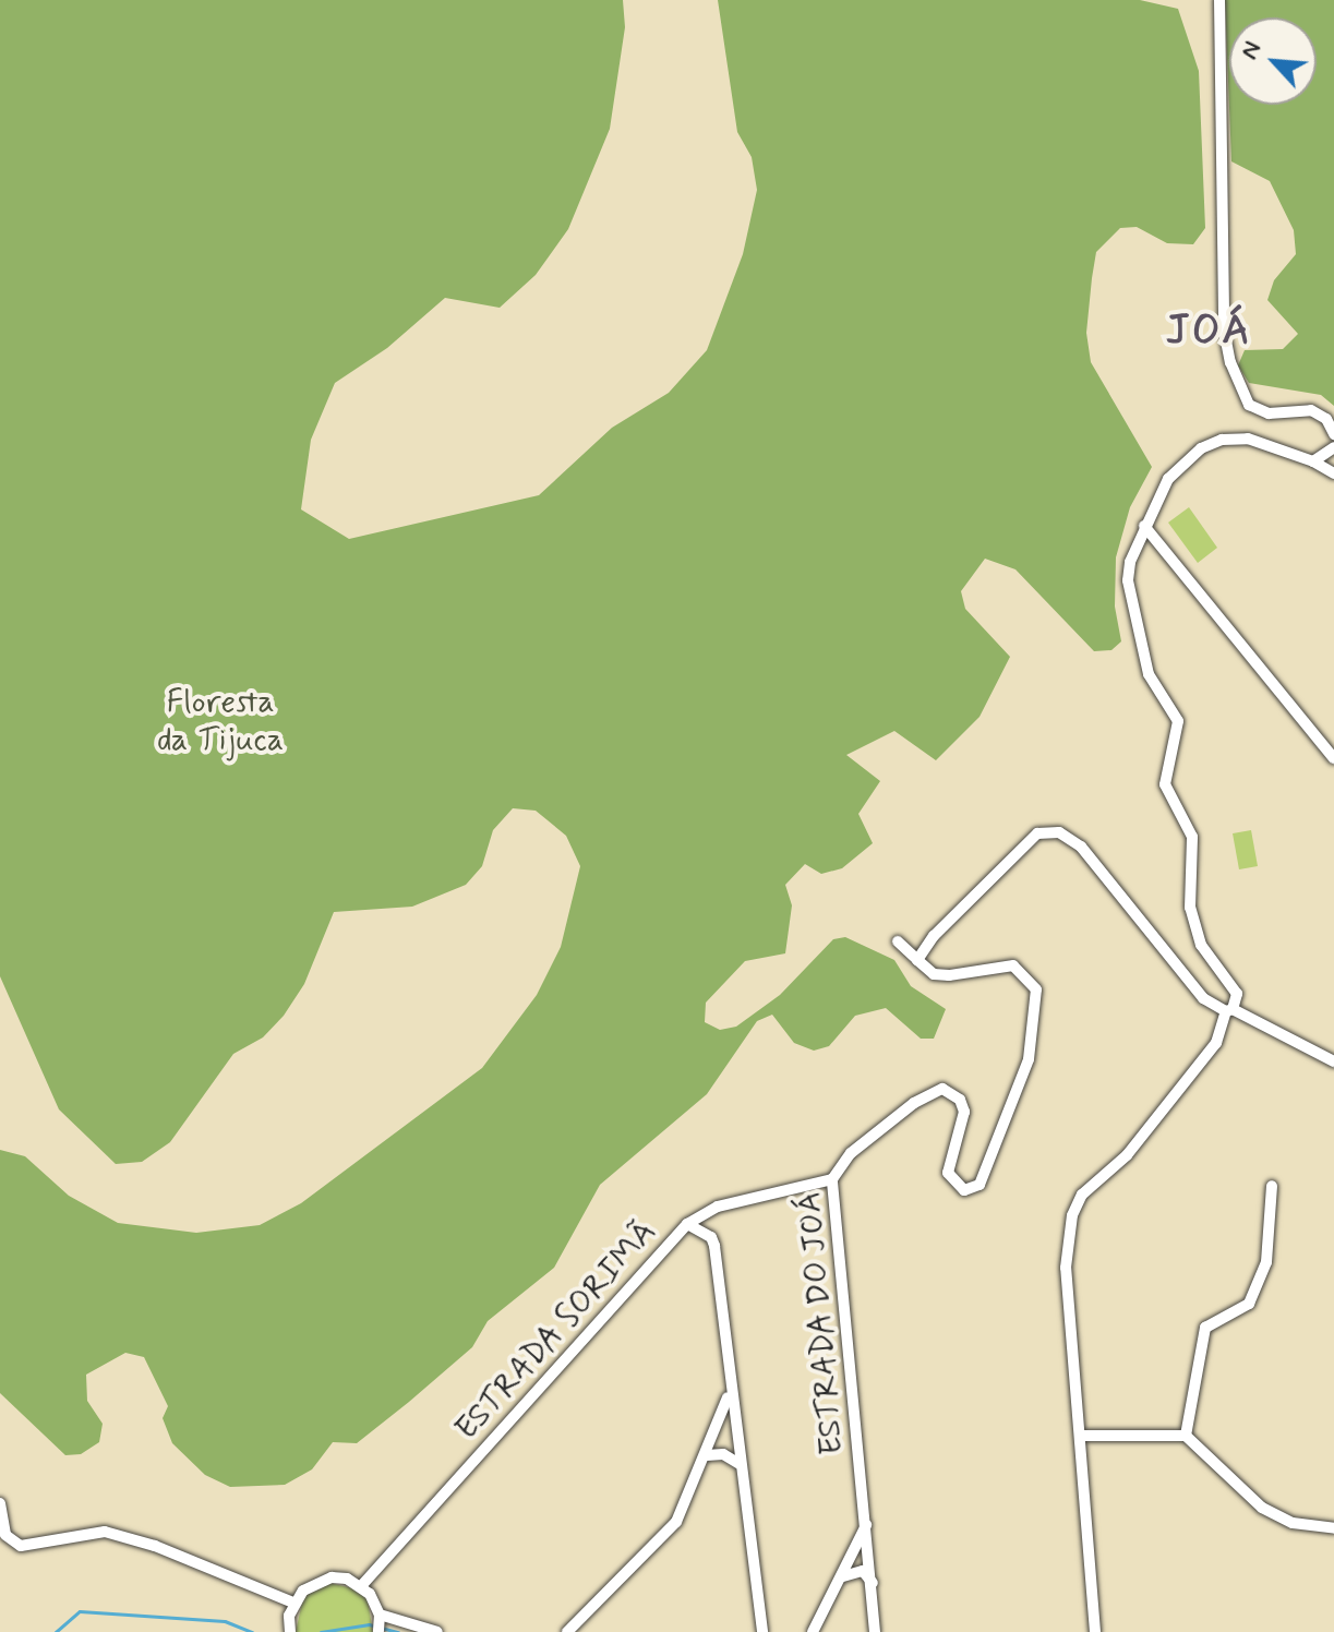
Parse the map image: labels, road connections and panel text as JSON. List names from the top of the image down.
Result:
{
  "streets": {
    "street": ["ESTRADA DO JOÁ", "ESTRADA SORIMÃ"]
  },
  "crossings": [
    ["ESTRADA DO JOÁ", "ESTRADA SORIMÃ"]
  ],
  "districts": ["JOÁ"],
  "parks": ["Floresta da Tijuca"],
  "north": "top left"
}
